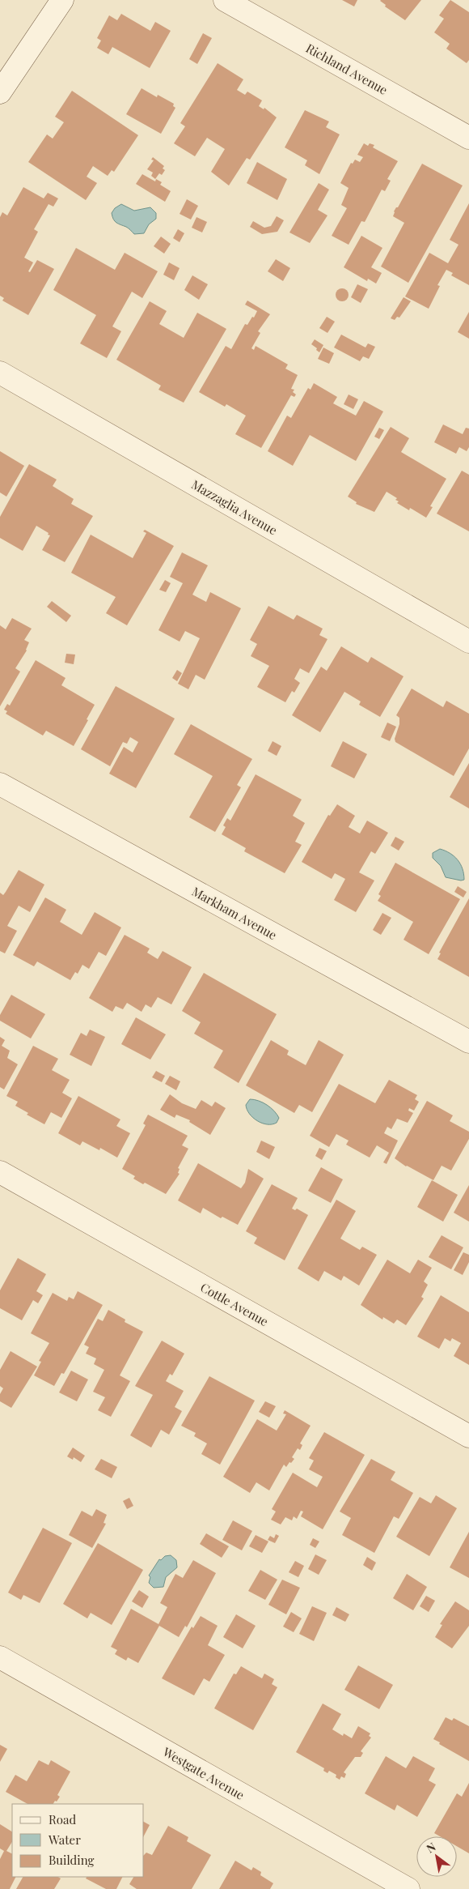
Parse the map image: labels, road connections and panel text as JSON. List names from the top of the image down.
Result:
{
  "streets": {
    "street": [
      "Richland Avenue",
      "Mazzaglia Avenue",
      "Markham Avenue",
      "Cottle Avenue",
      "Westgate Avenue"
    ]
  },
  "legend": ["Road", "Water", "Building"],
  "north": "top left"
}
